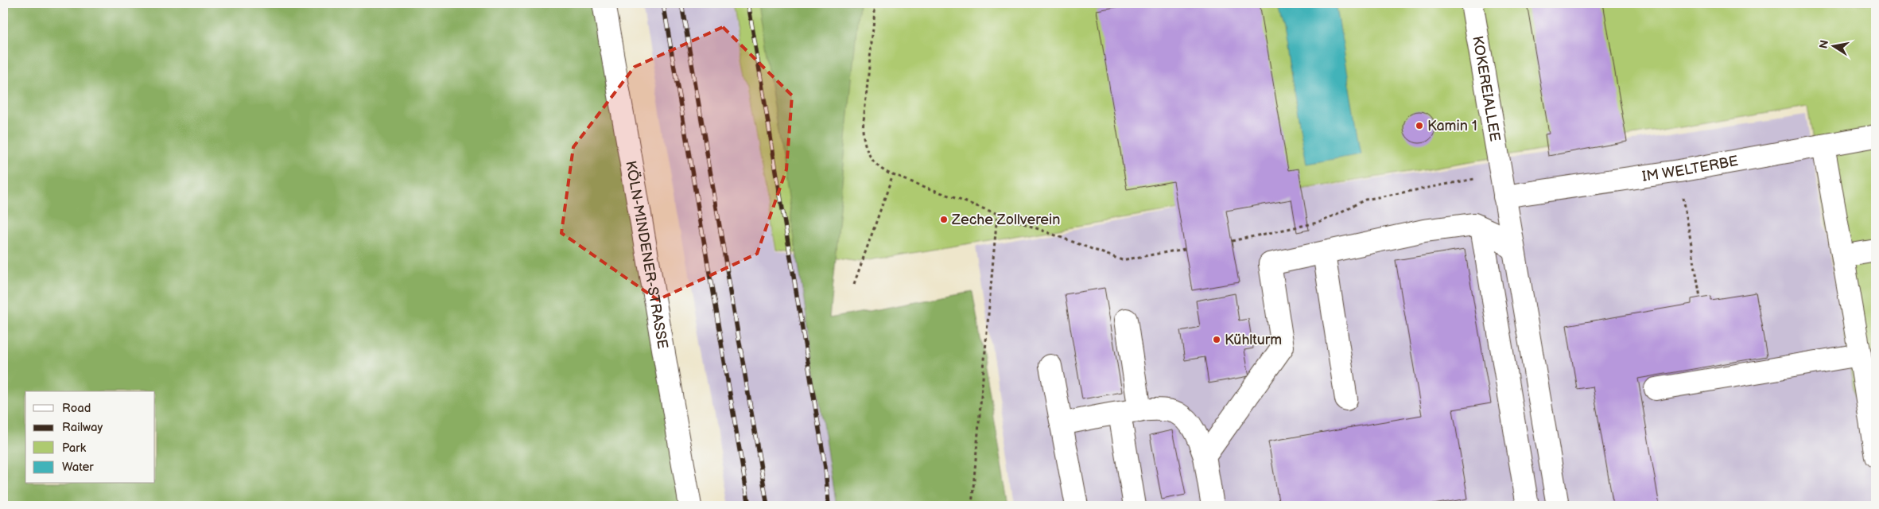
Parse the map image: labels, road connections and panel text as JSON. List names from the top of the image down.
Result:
{
  "streets": {
    "street": ["KOKEREIALLEE", "IM WELTERBE", "KÖLN-MINDENER-STRASSE"]
  },
  "places": ["Kamin 1", "Zeche Zollverein", "Kühlturm"],
  "legend": [
    "Road",
    "Railway",
    "Park",
    "Water"
  ],
  "north": "left"
}
